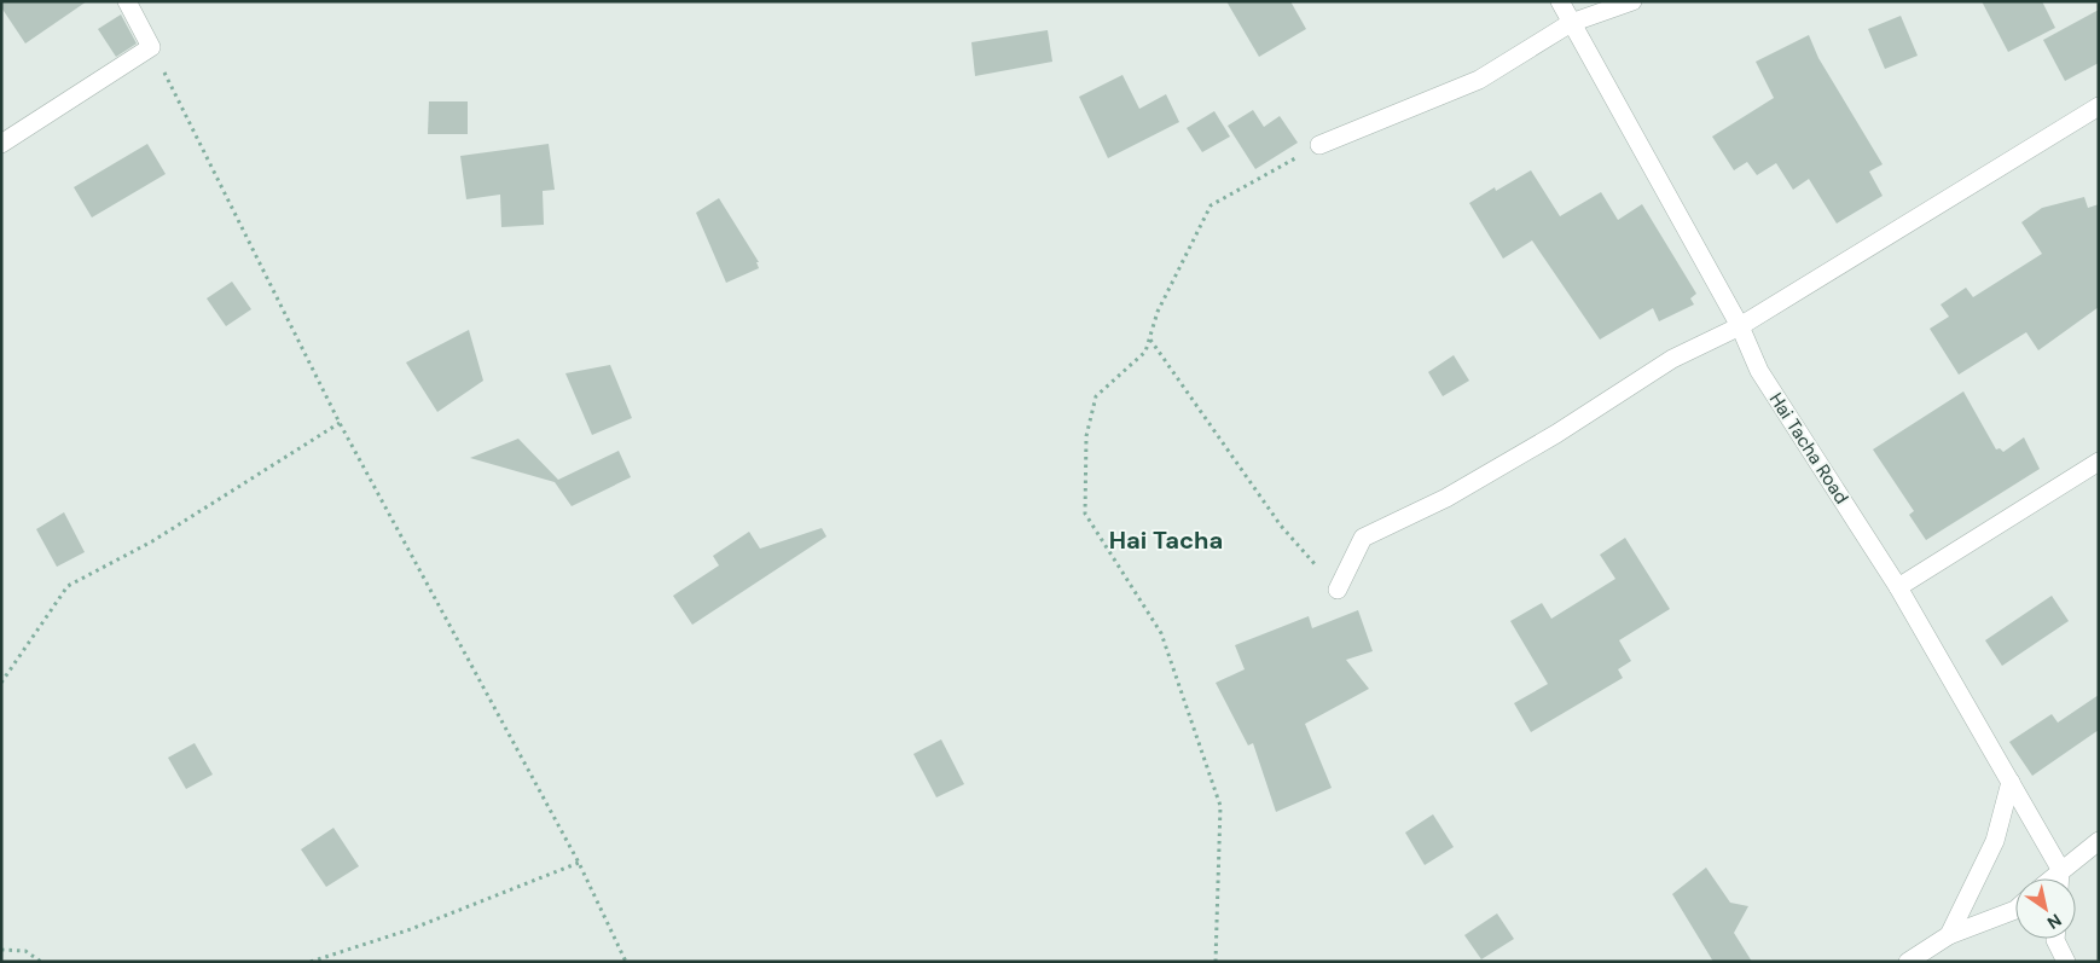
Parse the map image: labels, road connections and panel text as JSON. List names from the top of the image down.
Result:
{
  "streets": {
    "street": ["Hai Tacha Road"]
  },
  "districts": ["Hai Tacha"],
  "north": "bottom right"
}
